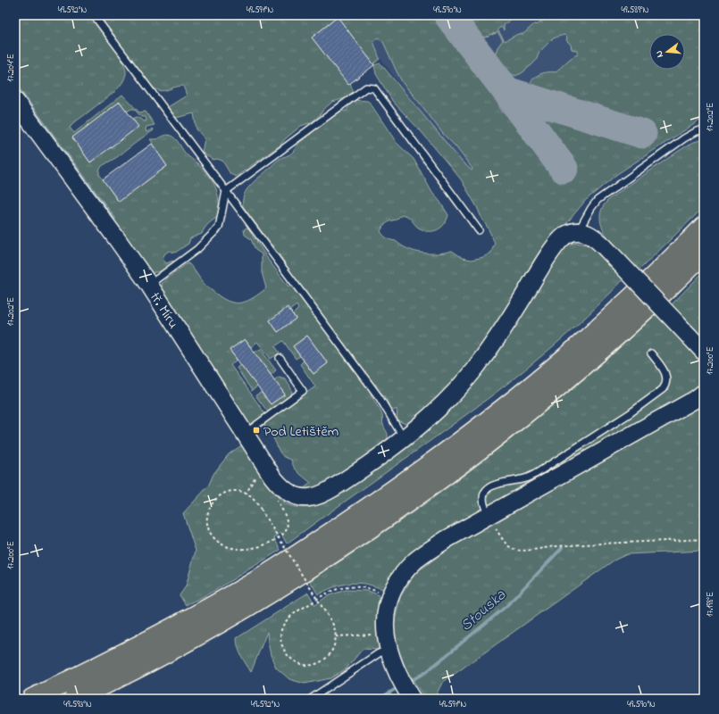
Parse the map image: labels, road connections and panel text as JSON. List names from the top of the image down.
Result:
{
  "streets": {
    "main road": ["tř. Míru"]
  },
  "water": ["Stouska"],
  "places": {
    "transit": ["Pod Letištěm"]
  },
  "north": "left",
  "coordinates": [
    "49.592°N",
    "49.591°N",
    "49.590°N",
    "49.589°N",
    "17.204°E",
    "17.202°E",
    "17.200°E",
    "17.198°E",
    "49.593°N"
  ]
}
